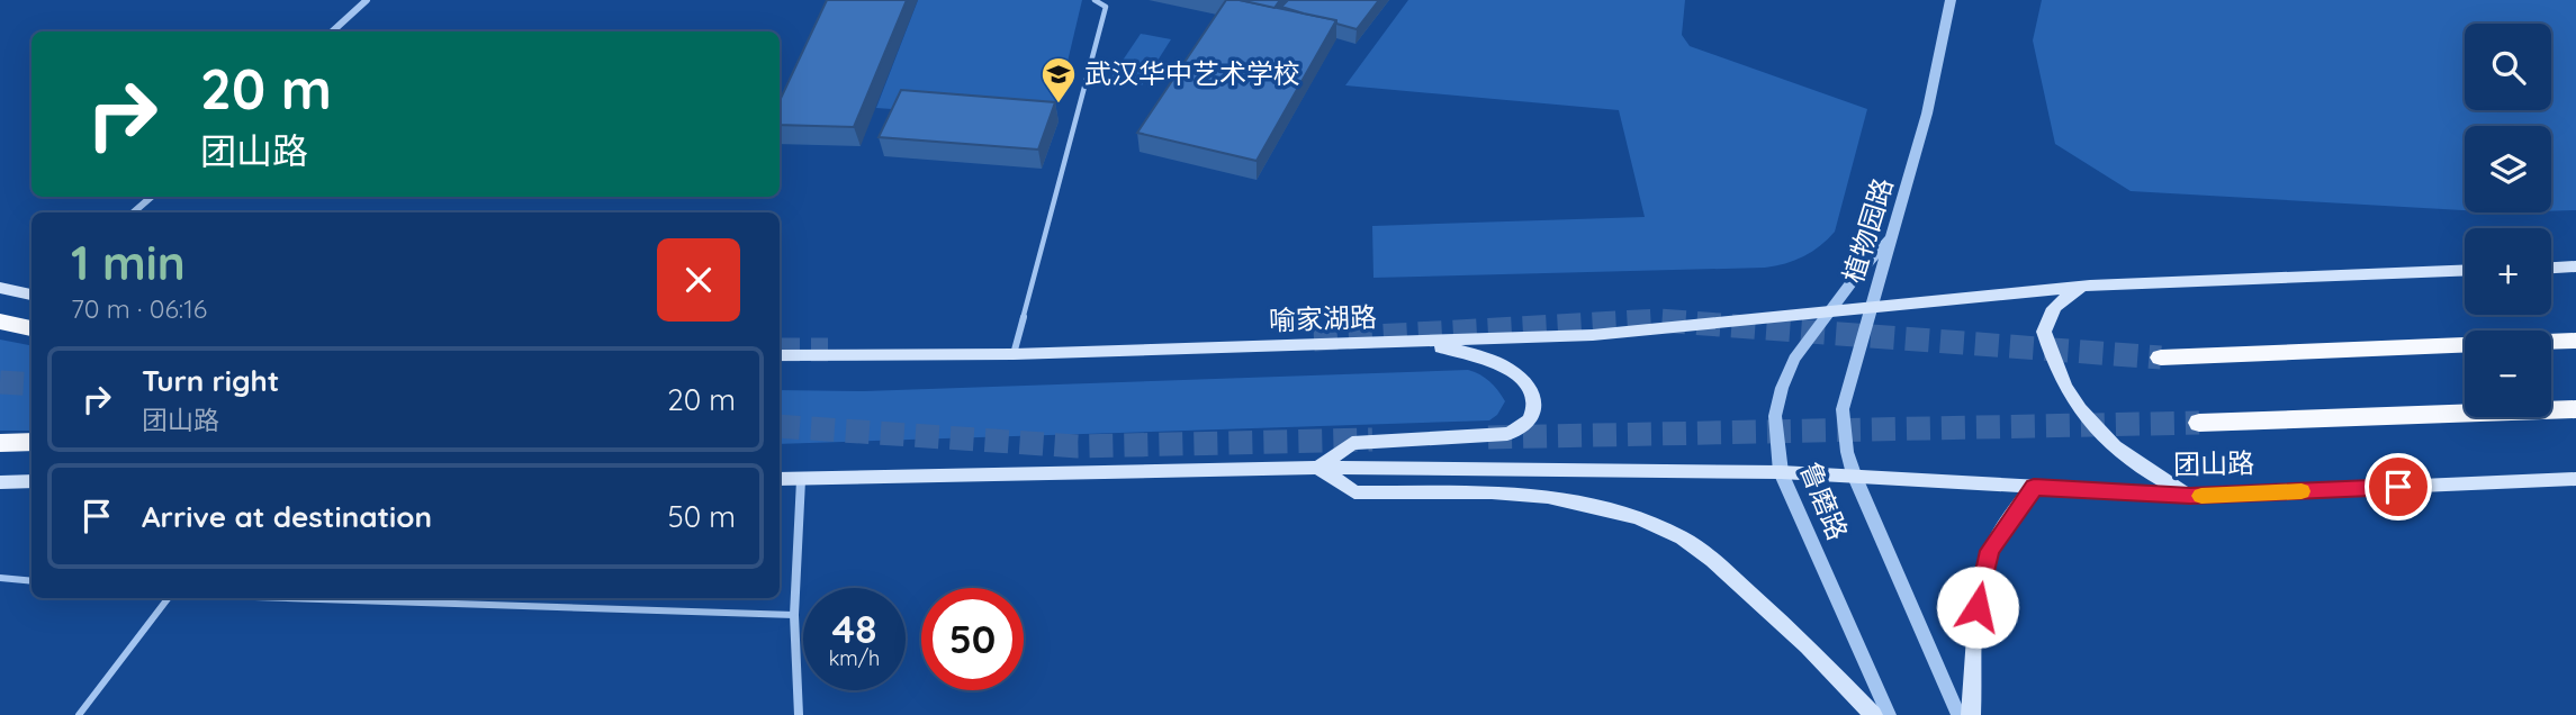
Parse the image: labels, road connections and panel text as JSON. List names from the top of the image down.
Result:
{
  "streets": {
    "highway": ["团山路"],
    "main road": ["喻家湖路"],
    "street": ["植物园路", "鲁磨路"]
  },
  "crossings": [
    ["植物园路", "喻家湖路"],
    ["植物园路", "团山路"],
    ["植物园路", "鲁磨路"],
    ["喻家湖路", "鲁磨路"],
    ["团山路", "鲁磨路"]
  ],
  "places": {
    "school or university": ["武汉华中艺术学校"]
  },
  "page": {
    "map_buttons": ["+", "−"],
    "turn": ["20 m", "团山路"],
    "heading": ["1 min", "70 m · 06:16"],
    "list": [
      {
        "name": "Turn right",
        "note": "团山路",
        "value": "20 m"
      },
      {
        "name": "Arrive at destination",
        "value": "50 m"
      }
    ],
    "speed": "48 km/h",
    "limit": "50"
  }
}
